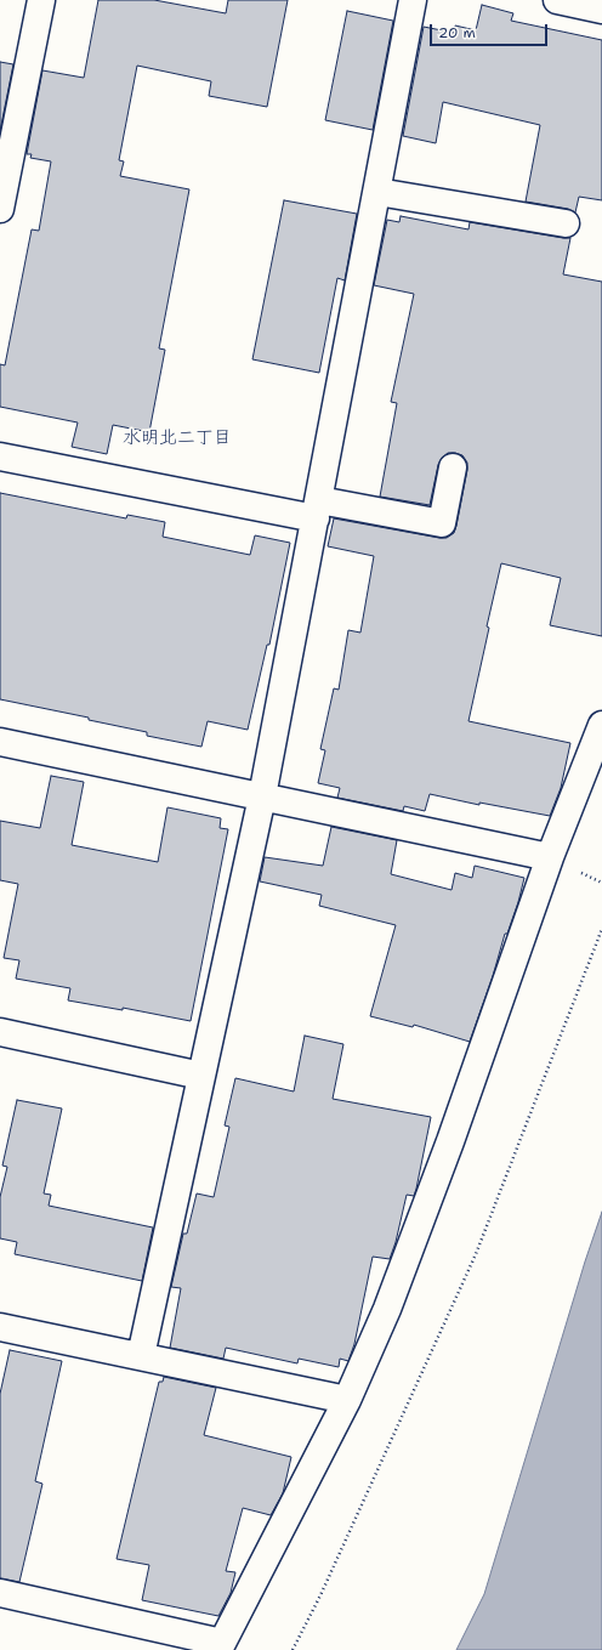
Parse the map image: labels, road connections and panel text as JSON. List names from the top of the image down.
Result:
{
  "districts": ["水明北二丁目"],
  "scale_bar": "20 m"
}
